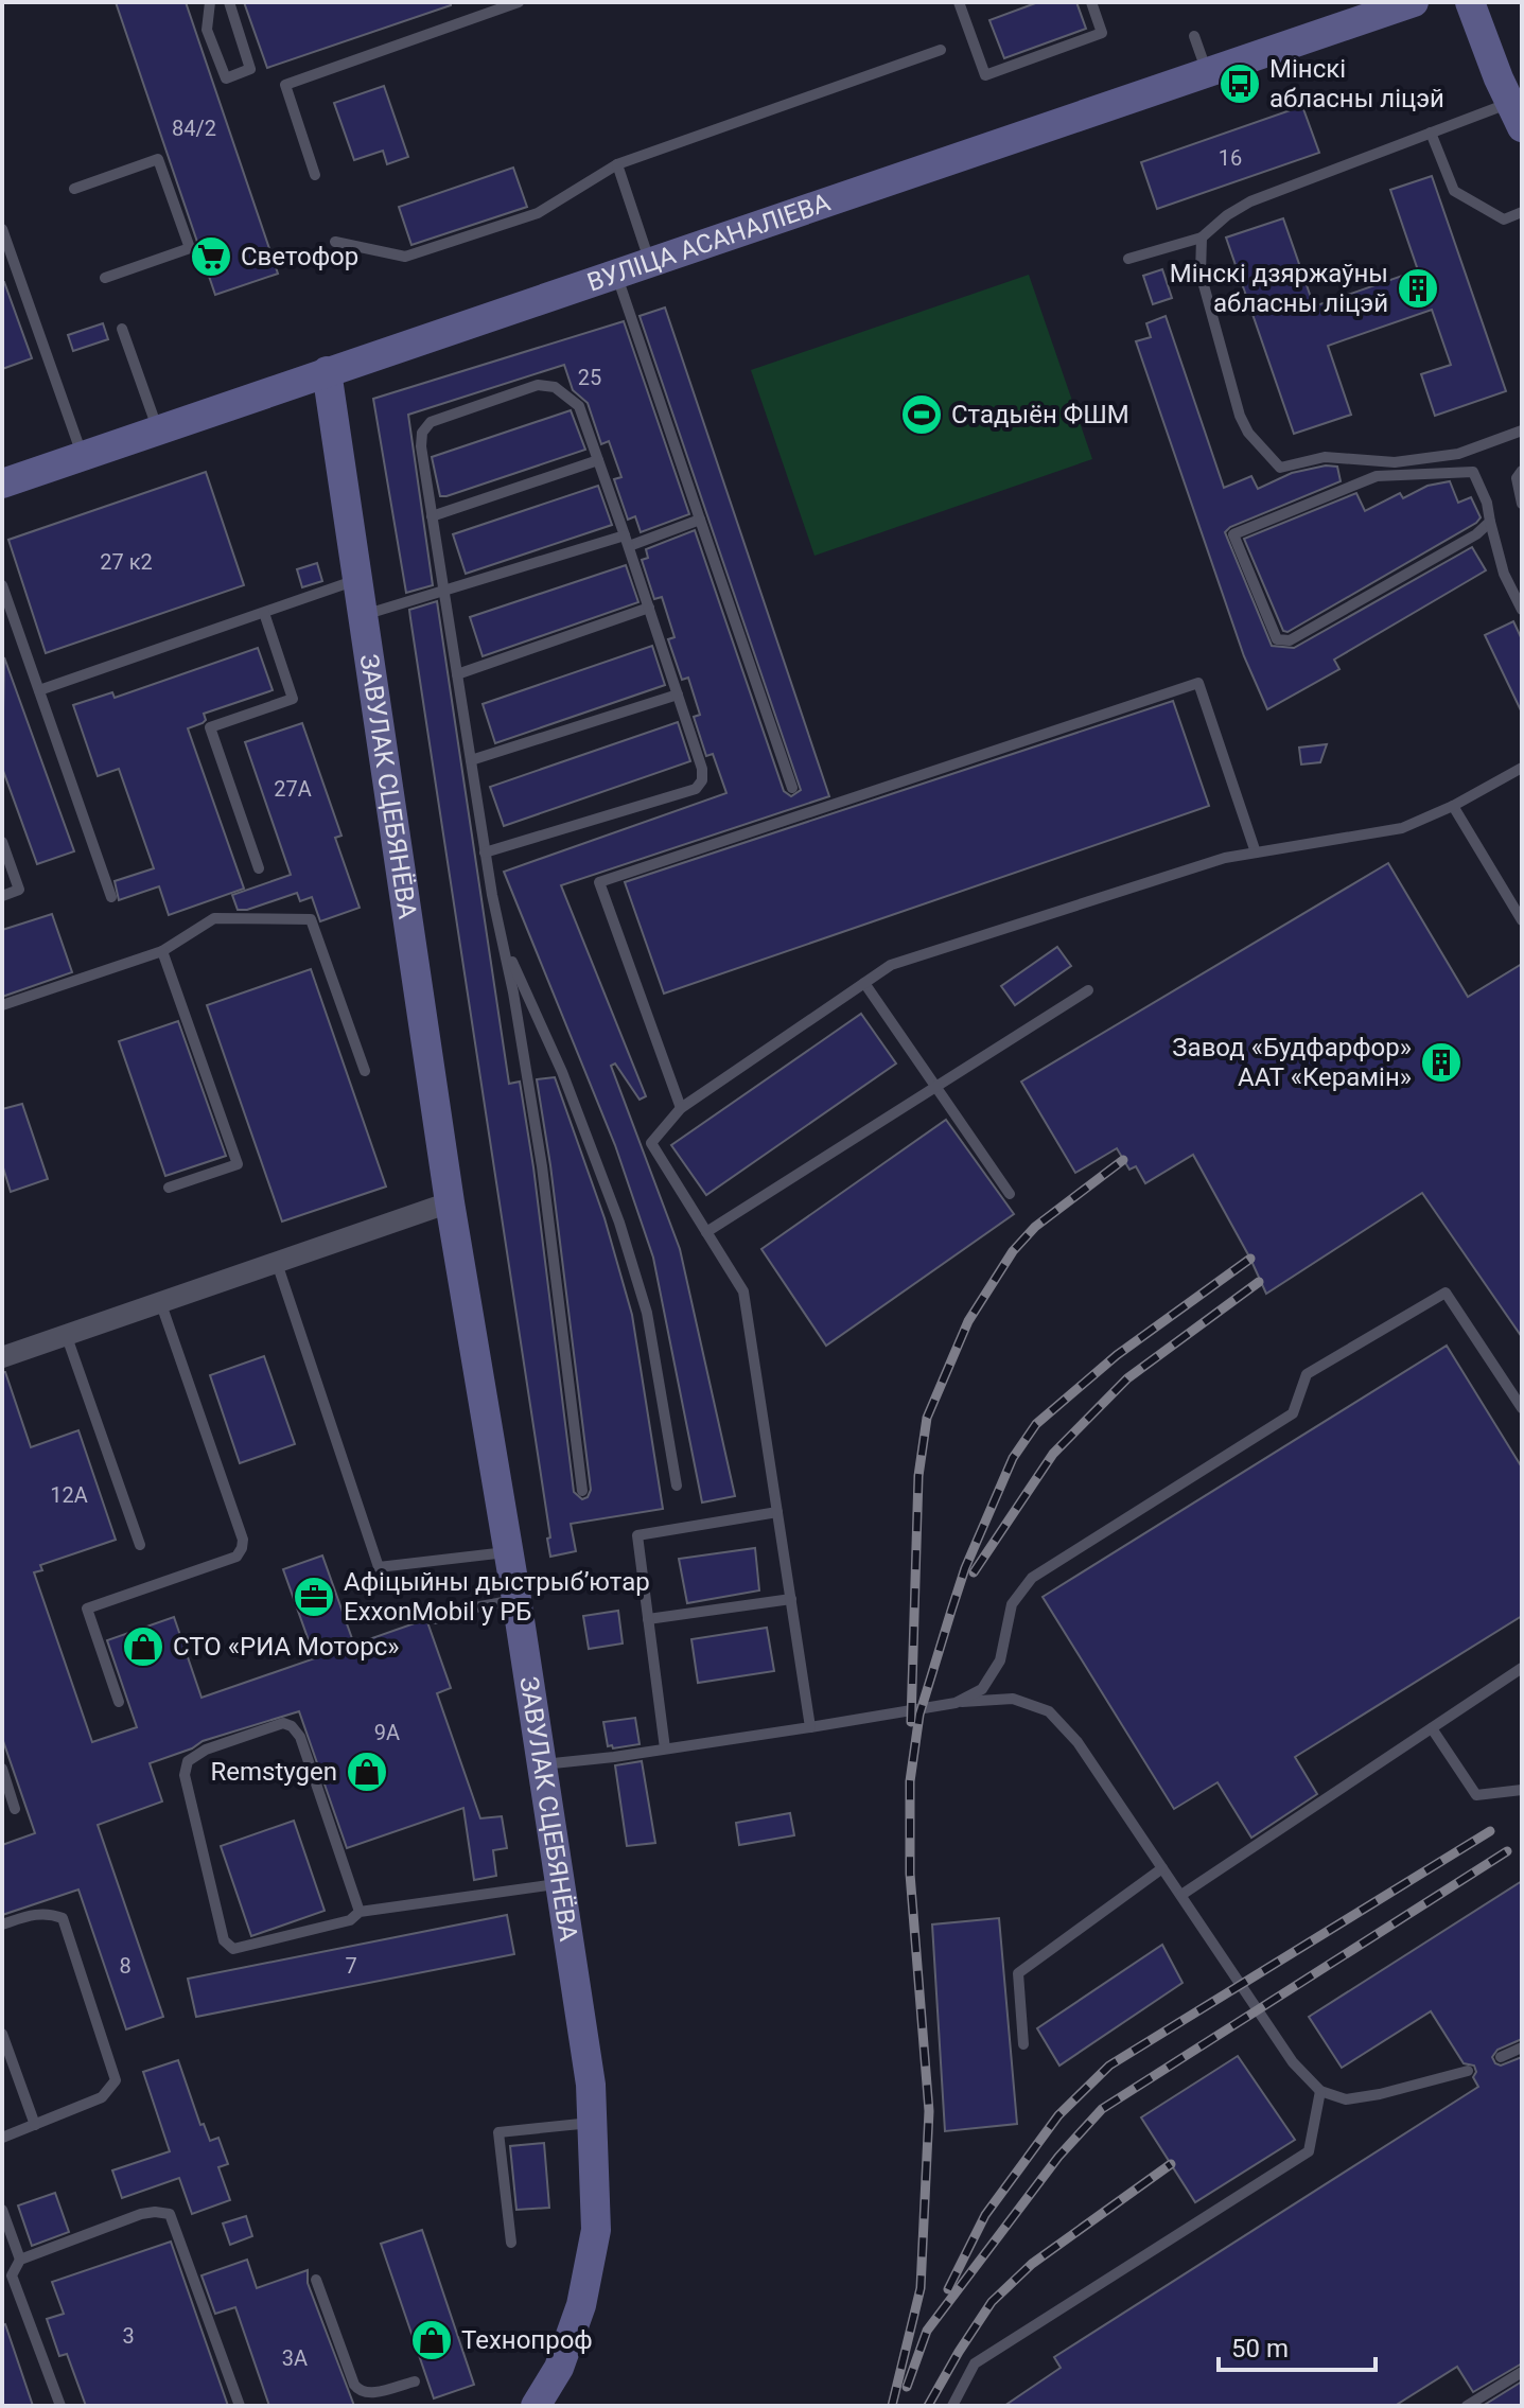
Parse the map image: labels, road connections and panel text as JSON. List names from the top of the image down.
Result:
{
  "streets": {
    "street": ["ВУЛІЦА АСАНАЛІЕВА", "ЗАВУЛАК СЦЕБЯНЁВА"]
  },
  "crossings": [
    ["ВУЛІЦА АСАНАЛІЕВА", "ЗАВУЛАК СЦЕБЯНЁВА"]
  ],
  "places": {
    "bus stop": ["Мінскі абласны ліцэй"],
    "supermarket": ["Светофор"],
    "building": ["Мінскі дзяржаўны абласны ліцэй", "Завод «Будфарфор» ААТ «Керамін»"],
    "sports": ["Стадыён ФШМ"],
    "office": ["Афіцыйны дыстрыбʼютар ExxonMobil у РБ"],
    "shop": ["СТО «РИА Моторс»", "Remstygen", "Технопроф"]
  },
  "house_numbers": [
    "84/2",
    "16",
    "25",
    "27 к2",
    "27А",
    "12А",
    "9А",
    "8",
    "7",
    "3",
    "3А"
  ],
  "scale_bar": "50 m"
}
